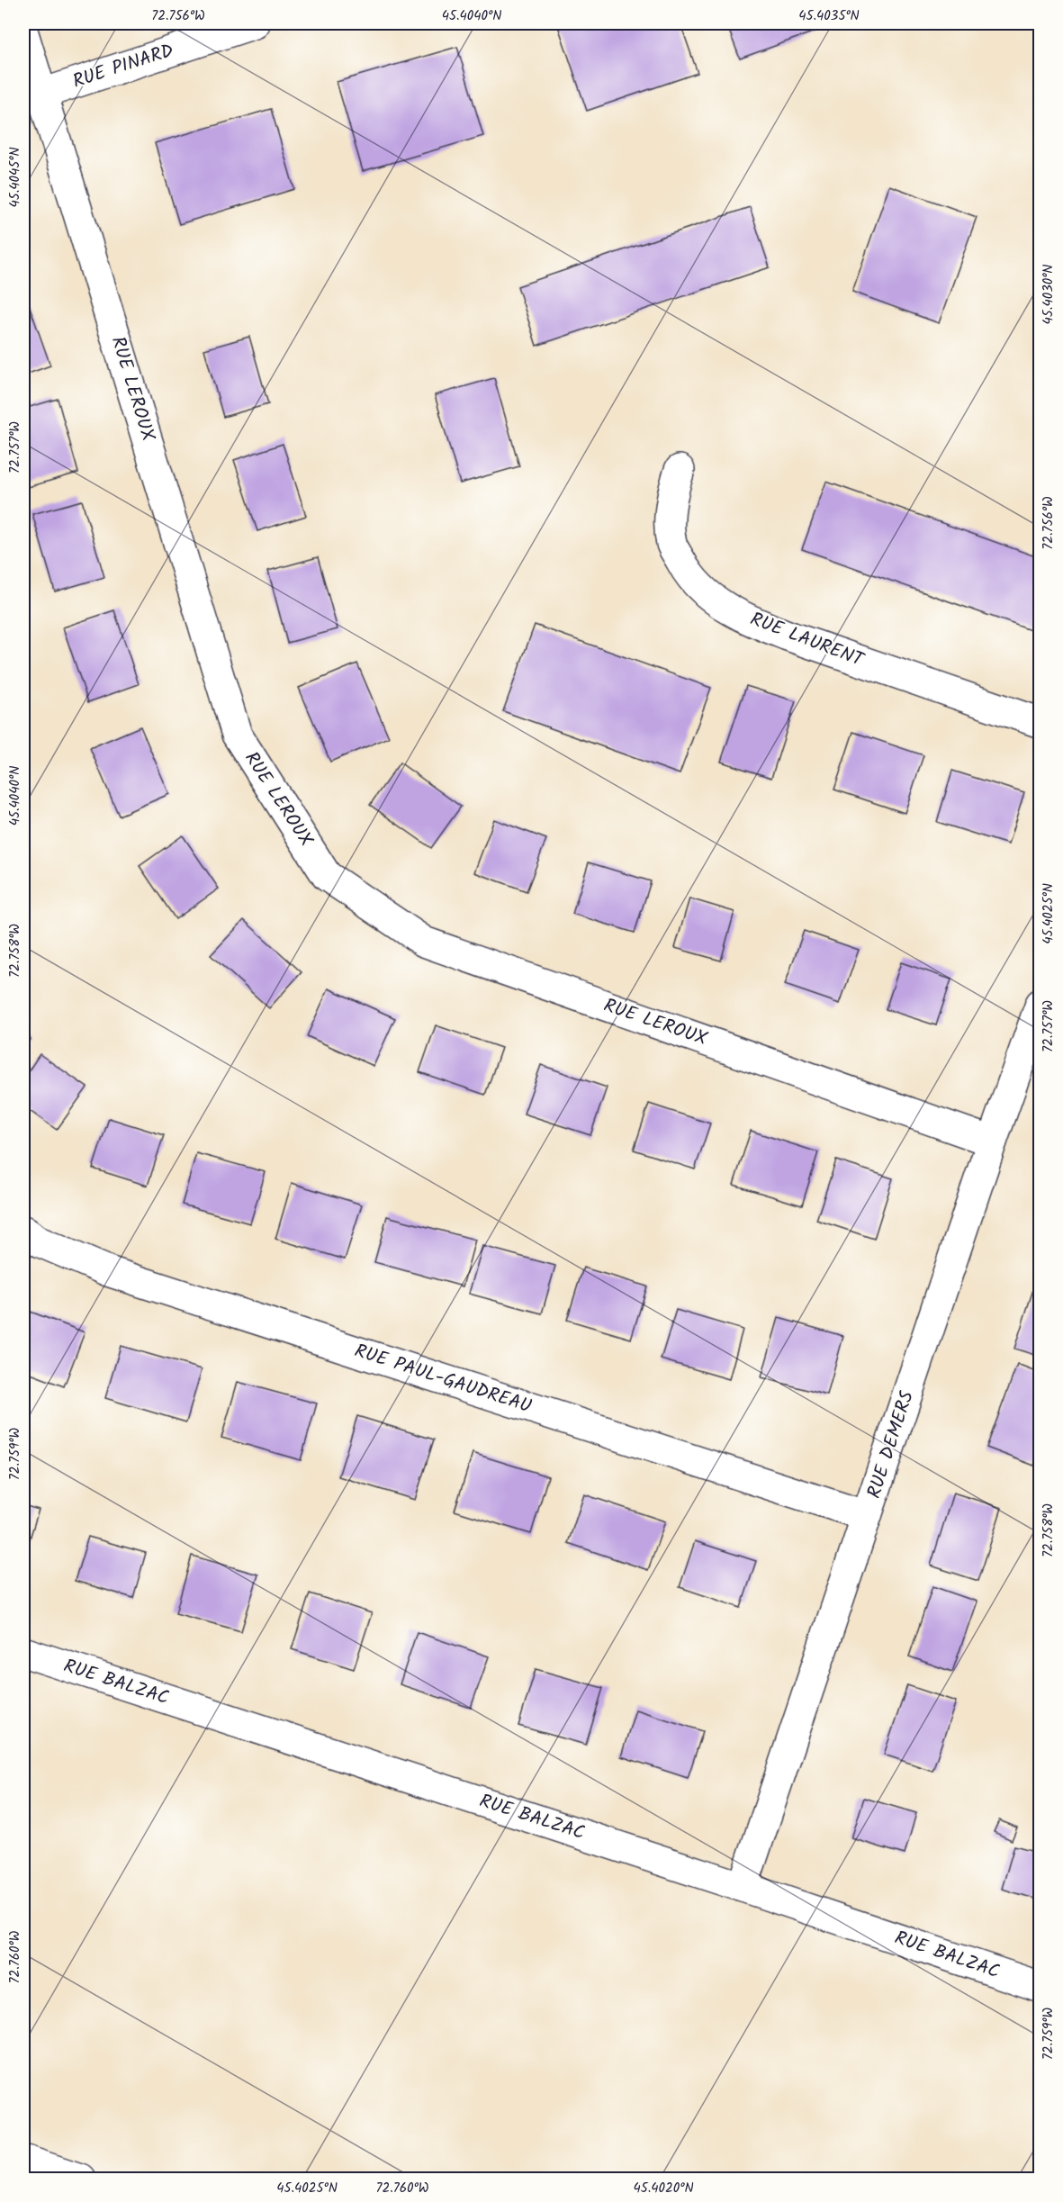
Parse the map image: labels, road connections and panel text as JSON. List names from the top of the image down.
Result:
{
  "streets": {
    "street": [
      "RUE PINARD",
      "RUE LEROUX",
      "RUE LAURENT",
      "RUE PAUL-GAUDREAU",
      "RUE DEMERS",
      "RUE BALZAC"
    ]
  },
  "crossings": [
    ["RUE PINARD", "RUE LEROUX"],
    ["RUE LEROUX", "RUE DEMERS"],
    ["RUE PAUL-GAUDREAU", "RUE DEMERS"],
    ["RUE DEMERS", "RUE BALZAC"]
  ],
  "coordinates": [
    "72.756°W",
    "45.4040°N",
    "45.4035°N",
    "45.4045°N",
    "45.4030°N",
    "72.757°W",
    "45.4025°N",
    "72.758°W",
    "72.759°W",
    "72.760°W",
    "45.4020°N"
  ]
}
